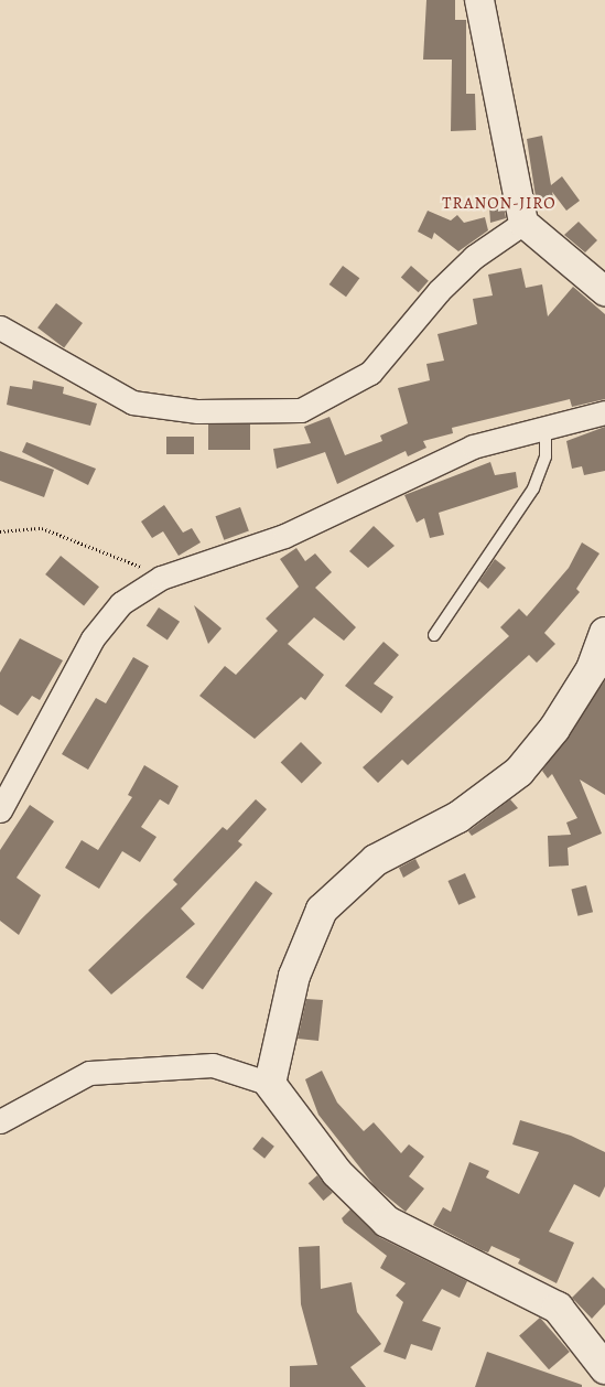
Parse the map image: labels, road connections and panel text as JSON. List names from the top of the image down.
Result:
{
  "districts": ["TRANON-JIRO"]
}
